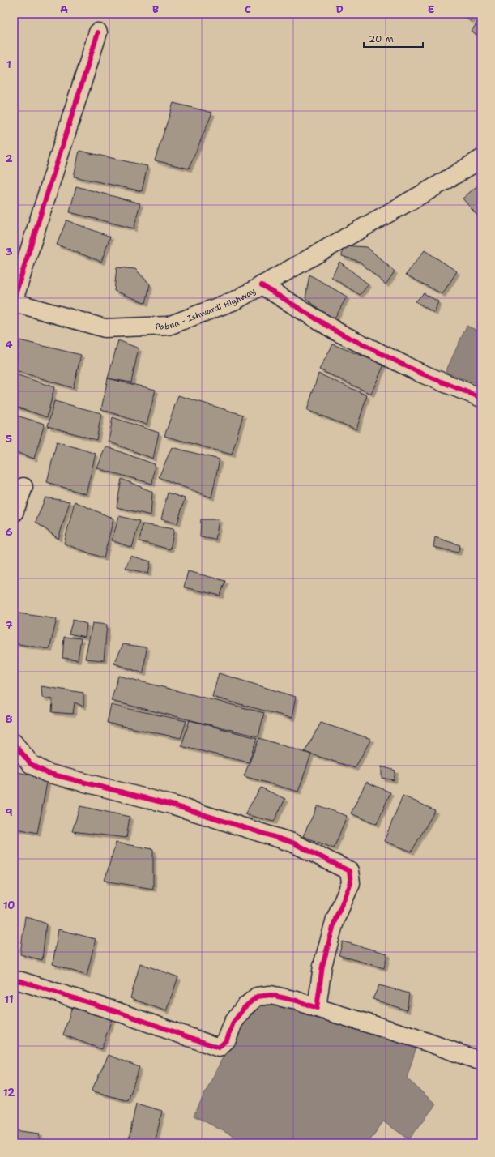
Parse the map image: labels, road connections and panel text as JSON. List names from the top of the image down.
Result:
{
  "streets": {
    "street": ["Pabna - Ishwardi Highway"]
  },
  "scale_bar": "20 m",
  "grid": {
    "columns": [
      "A",
      "B",
      "C",
      "D",
      "E"
    ],
    "rows": [
      "1",
      "2",
      "3",
      "4",
      "5",
      "6",
      "7",
      "8",
      "9",
      "10",
      "11",
      "12"
    ]
  }
}
